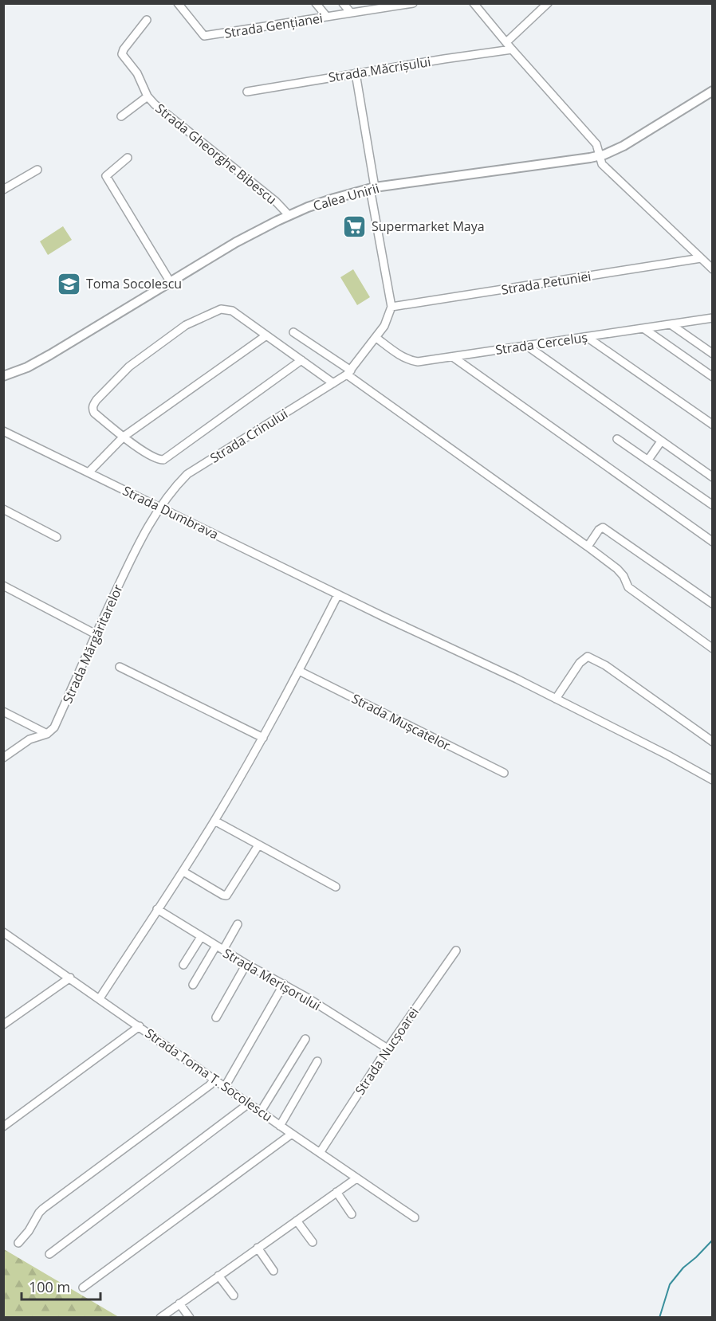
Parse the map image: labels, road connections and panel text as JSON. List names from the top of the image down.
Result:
{
  "streets": {
    "main road": ["Calea Unirii"],
    "street": [
      "Strada Gențianei",
      "Strada Măcrișului",
      "Strada Gheorghe Bibescu",
      "Strada Petuniei",
      "Strada Cerceluș",
      "Strada Crinului",
      "Strada Dumbrava",
      "Strada Mărgăritarelor",
      "Strada Mușcatelor",
      "Strada Merișorului",
      "Strada Nucșoarei",
      "Strada Toma T. Socolescu"
    ]
  },
  "crossings": [
    ["Strada Gheorghe Bibescu", "Calea Unirii"],
    ["Strada Petuniei", "Strada Crinului"],
    ["Strada Cerceluș", "Strada Crinului"],
    ["Strada Crinului", "Strada Dumbrava"],
    ["Strada Crinului", "Strada Mărgăritarelor"],
    ["Strada Dumbrava", "Strada Mărgăritarelor"],
    ["Strada Merișorului", "Strada Nucșoarei"],
    ["Strada Nucșoarei", "Strada Toma T. Socolescu"]
  ],
  "places": {
    "supermarket": ["Supermarket Maya"],
    "school or university": ["Toma Socolescu"]
  },
  "scale_bar": "100 m"
}
